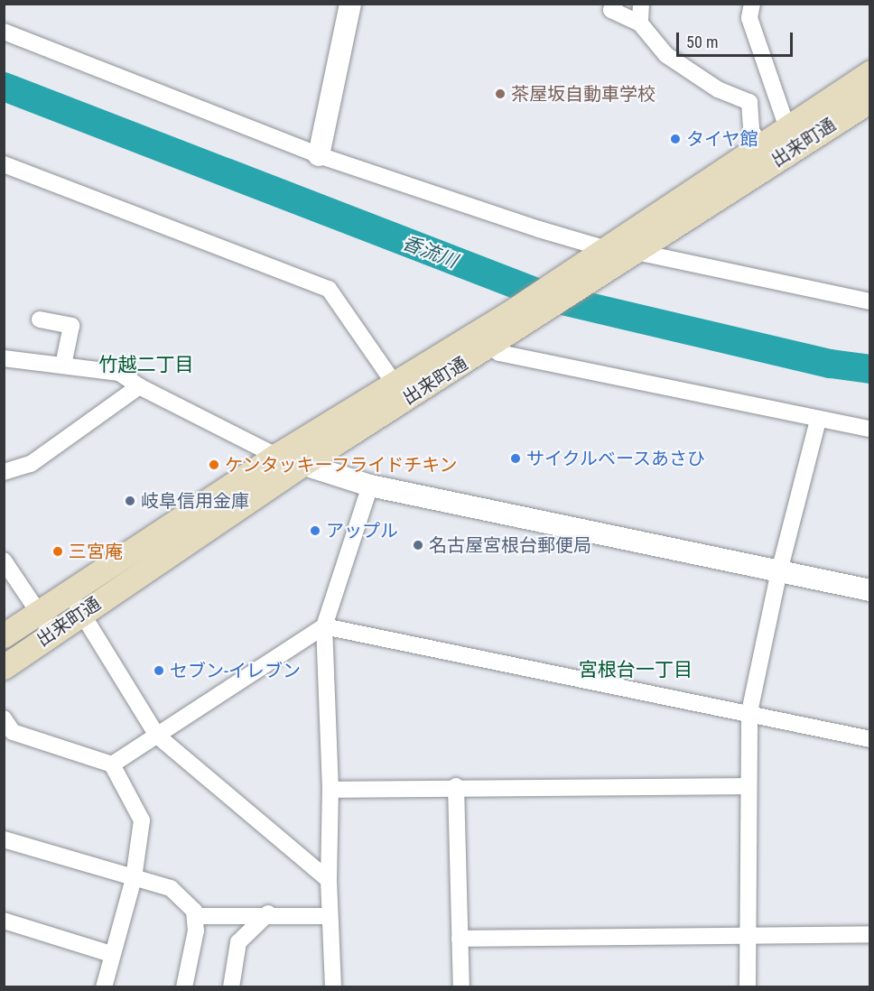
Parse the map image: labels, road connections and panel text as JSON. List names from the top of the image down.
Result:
{
  "streets": {
    "main road": ["出来町通"]
  },
  "districts": ["竹越二丁目", "宮根台一丁目"],
  "water": ["香流川"],
  "places": [
    "茶屋坂自動車学校",
    "タイヤ館",
    "サイクルベースあさひ",
    "ケンタッキーフライドチキン",
    "岐阜信用金庫",
    "アップル",
    "名古屋宮根台郵便局",
    "三宮庵",
    "セブン-イレブン"
  ],
  "scale_bar": "50 m"
}
